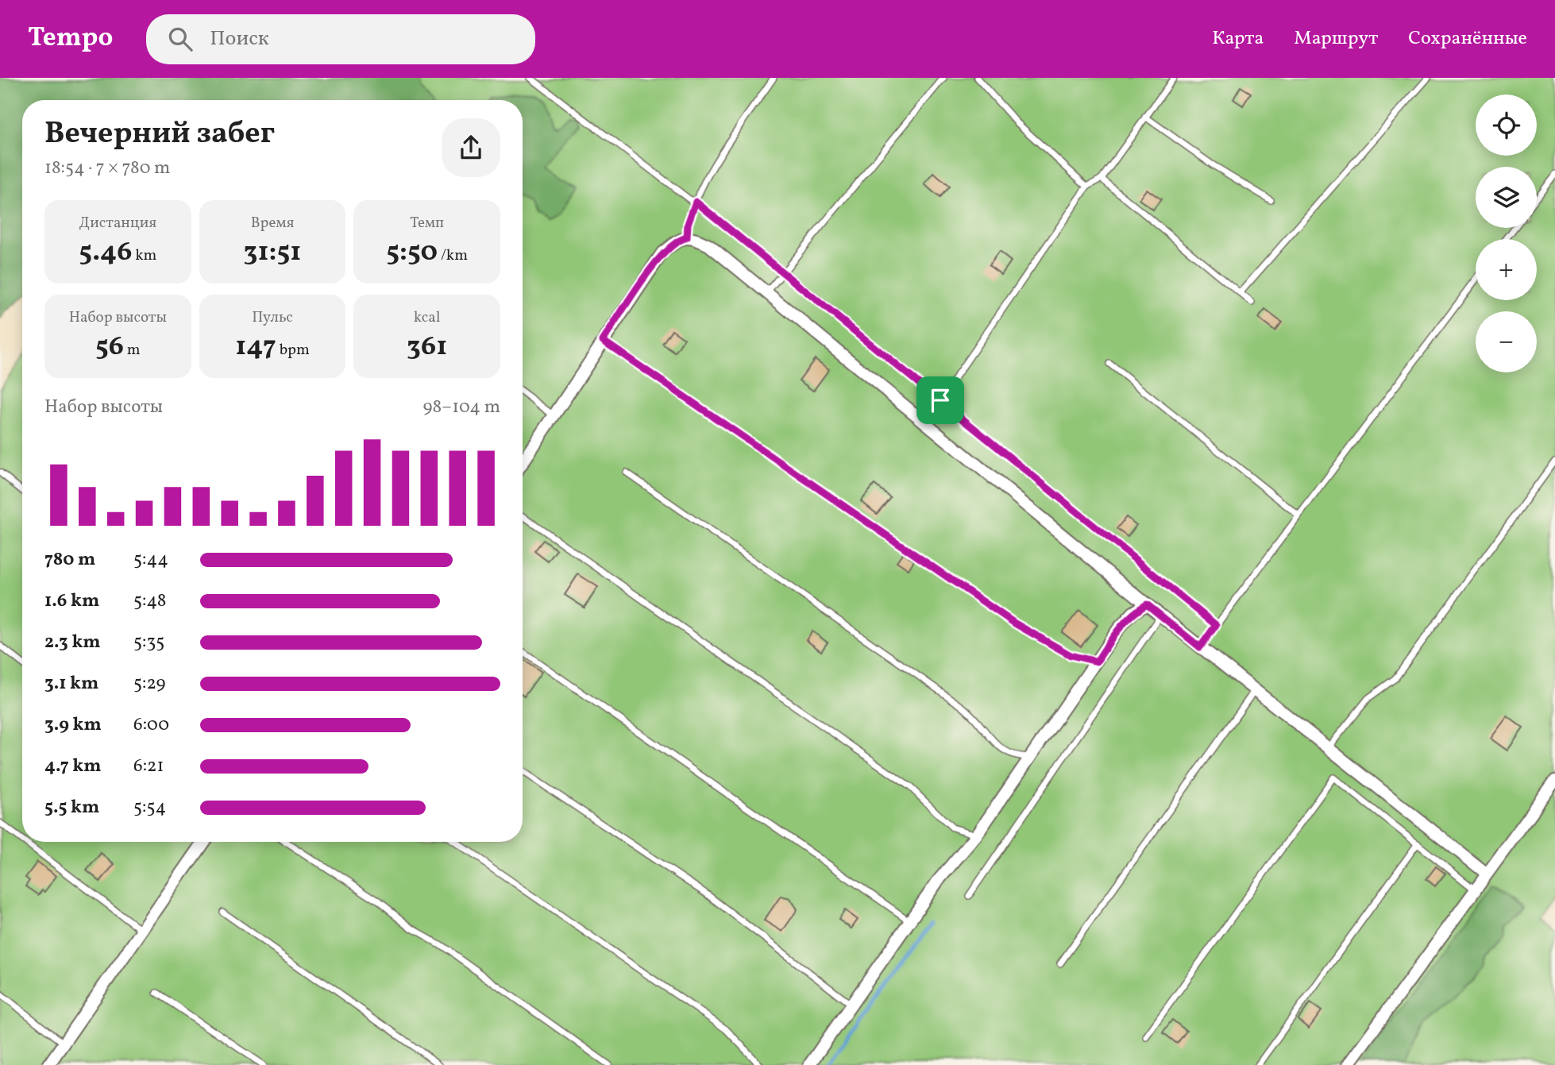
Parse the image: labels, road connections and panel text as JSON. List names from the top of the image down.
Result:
{
  "page": {
    "header": "Tempo",
    "search": "Поиск",
    "nav": ["Карта", "Маршрут", "Сохранённые"],
    "map_buttons": ["+", "−"],
    "heading": ["Вечерний забег", "18:54 · 7 × 780 m"],
    "stats": [
      ["Дистанция", "5.46 km"],
      ["Время", "31:51"],
      ["Темп", "5:50 /km"],
      ["Набор высоты", "56 m"],
      ["Пульс", "147 bpm"],
      ["kcal", "361"]
    ],
    "chart": ["Набор высоты", "98–104 m"],
    "list": [
      {
        "name": "780 m",
        "note": "5:44"
      },
      {
        "name": "1.6 km",
        "note": "5:48"
      },
      {
        "name": "2.3 km",
        "note": "5:35"
      },
      {
        "name": "3.1 km",
        "note": "5:29"
      },
      {
        "name": "3.9 km",
        "note": "6:00"
      },
      {
        "name": "4.7 km",
        "note": "6:21"
      },
      {
        "name": "5.5 km",
        "note": "5:54"
      }
    ]
  }
}
